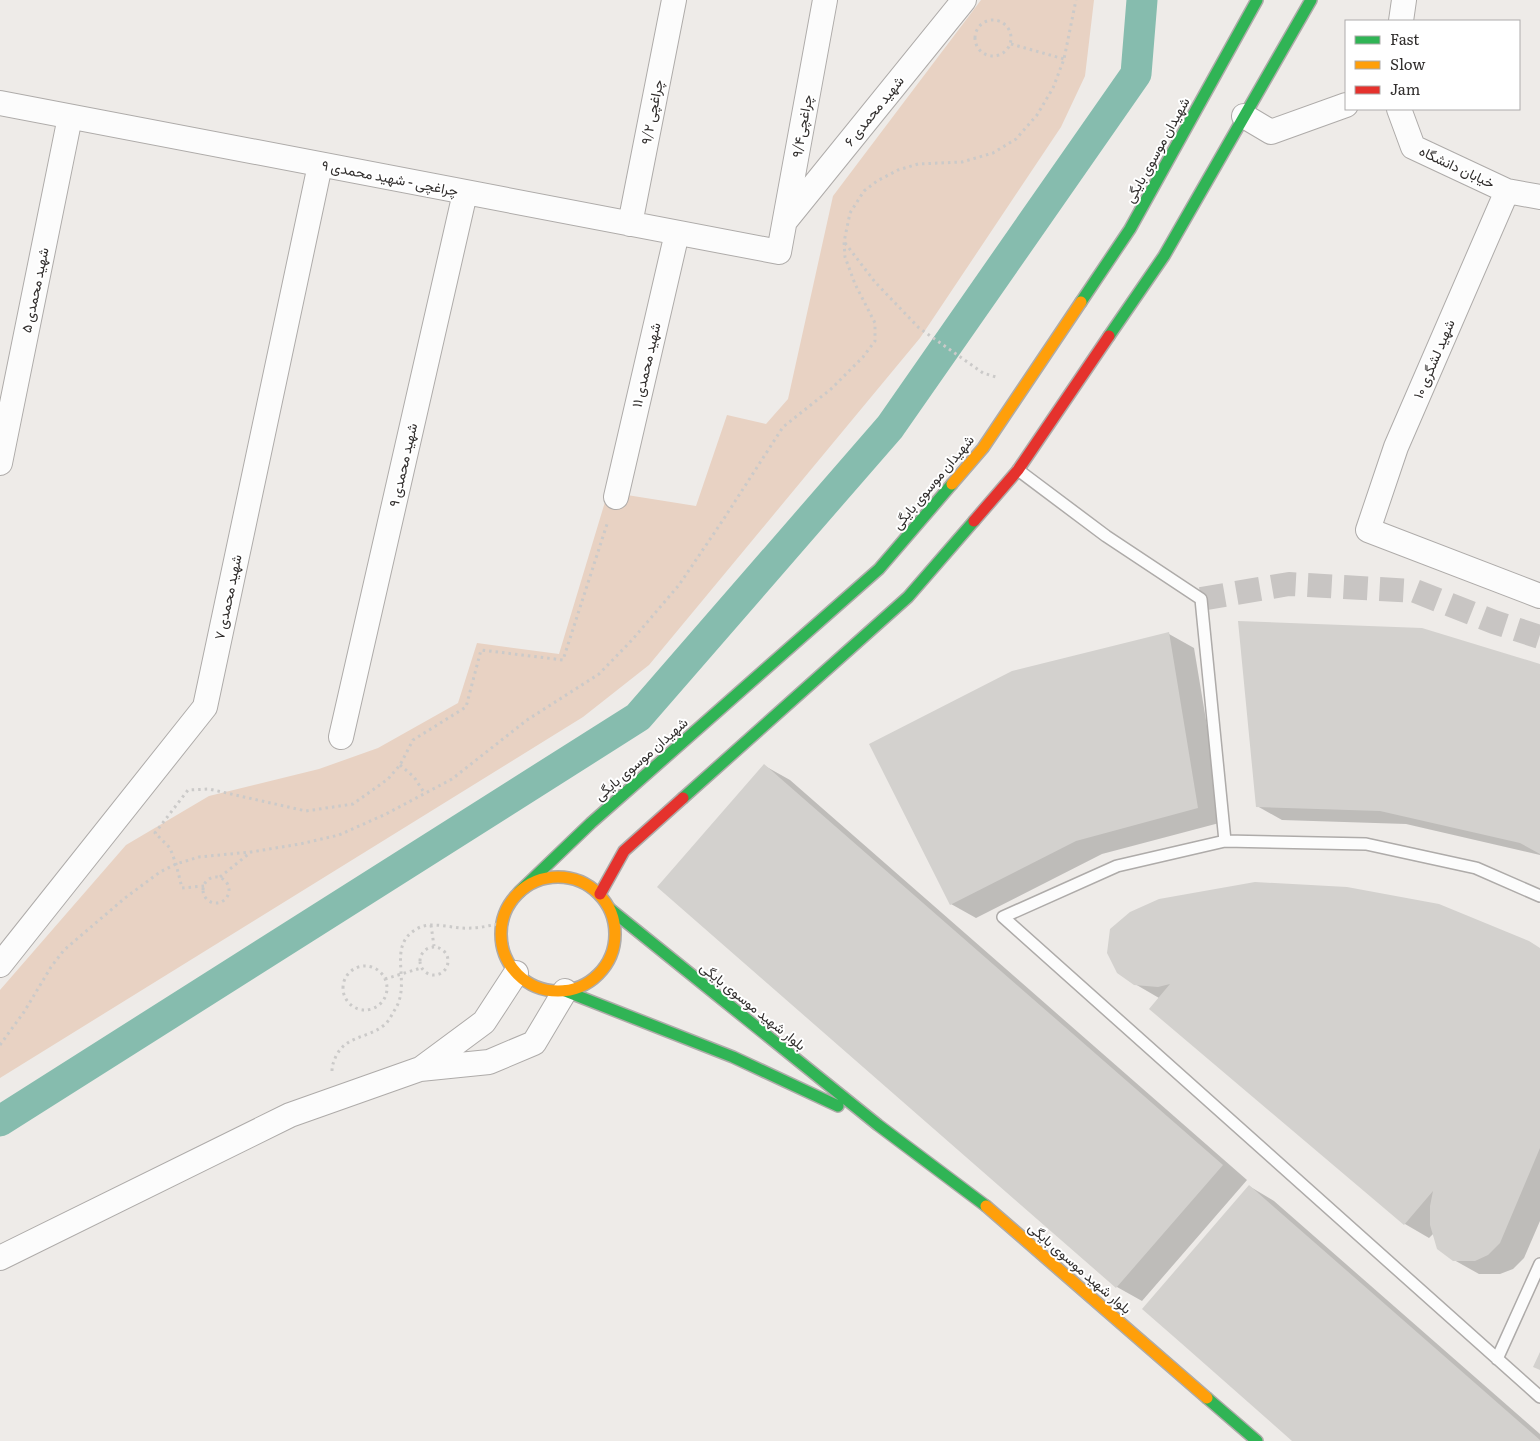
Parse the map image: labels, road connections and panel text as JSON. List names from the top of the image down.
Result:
{
  "streets": {
    "street": [
      "شهید محمدی ۶",
      "۹/۲ چراغچی",
      "۹/۴چراغچی",
      "شهیدان موسوی بایگی",
      "خیابان دانشگاه",
      "۹ چراغچی - شهید محمدی",
      "شهید محمدی ۵",
      "شهید لشگری ۱۰",
      "شهید محمدی ۱۱",
      "شهید محمدی ۹",
      "شهید محمدی ۷",
      "بلوار شهید موسوی بایگی"
    ]
  },
  "crossings": [
    ["شهید محمدی ۶", "۹/۴چراغچی"],
    ["۹/۲ چراغچی", "۹ چراغچی - شهید محمدی"],
    ["۹/۴چراغچی", "۹ چراغچی - شهید محمدی"],
    ["شهیدان موسوی بایگی", "بلوار شهید موسوی بایگی"],
    ["خیابان دانشگاه", "شهید لشگری ۱۰"],
    ["۹ چراغچی - شهید محمدی", "شهید محمدی ۵"],
    ["۹ چراغچی - شهید محمدی", "شهید محمدی ۱۱"],
    ["۹ چراغچی - شهید محمدی", "شهید محمدی ۹"],
    ["۹ چراغچی - شهید محمدی", "شهید محمدی ۷"]
  ],
  "legend": ["Fast", "Slow", "Jam"]
}
